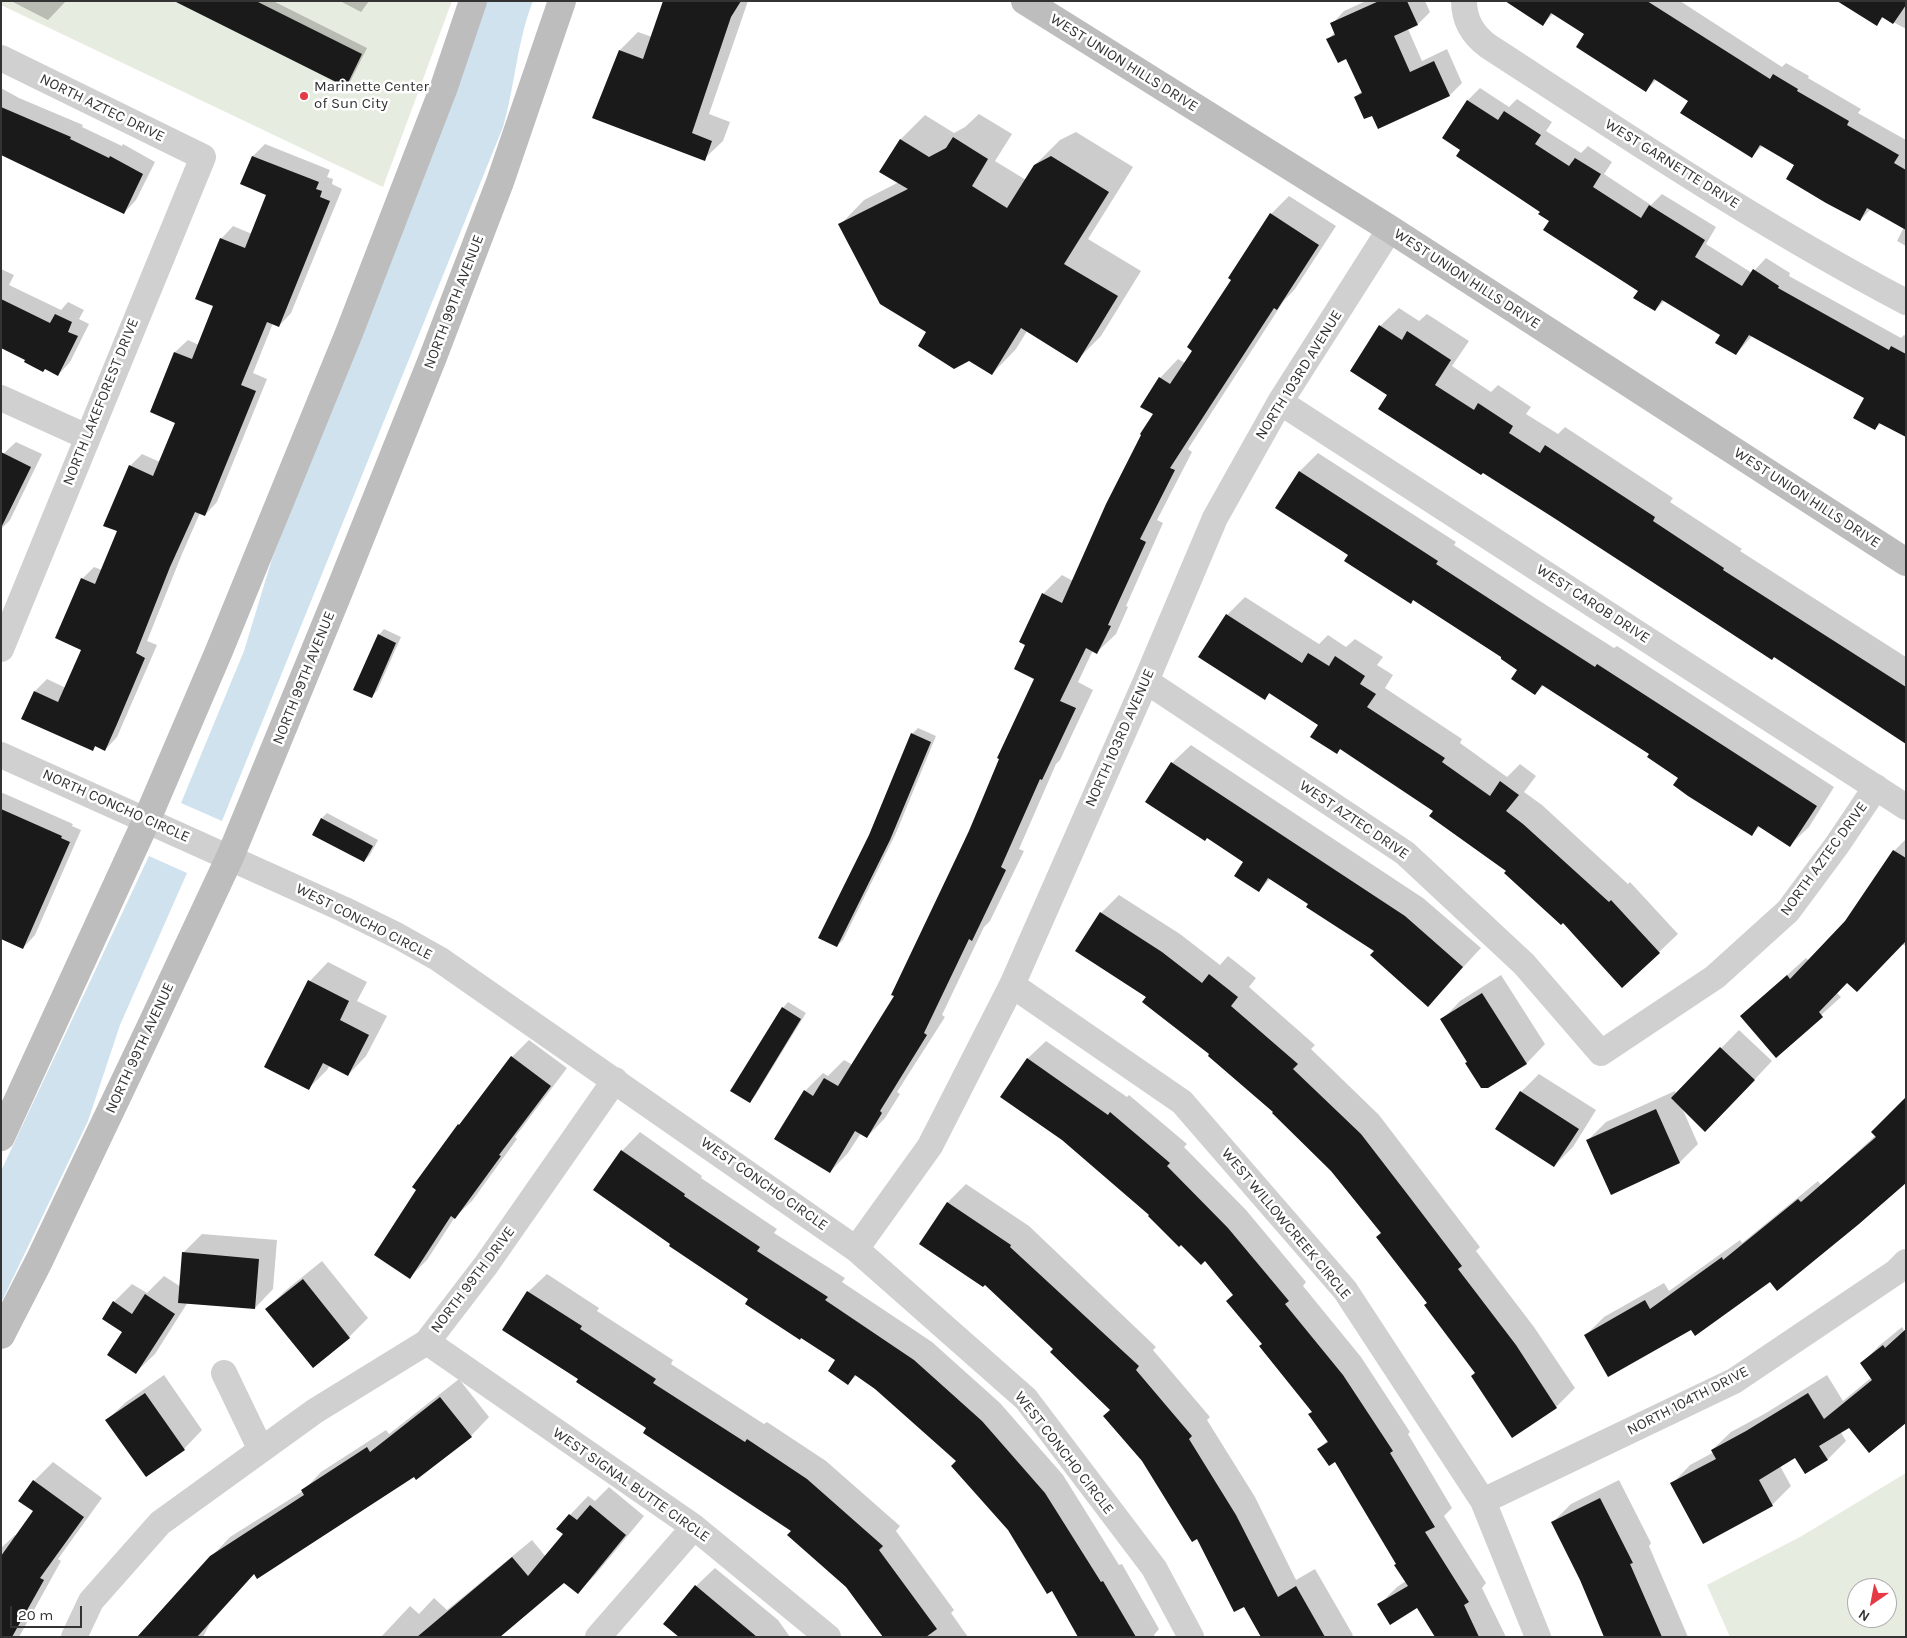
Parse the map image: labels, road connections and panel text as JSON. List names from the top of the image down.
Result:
{
  "streets": {
    "main road": ["WEST UNION HILLS DRIVE", "NORTH 99TH AVENUE"],
    "street": [
      "NORTH AZTEC DRIVE",
      "WEST GARNETTE DRIVE",
      "NORTH 103RD AVENUE",
      "NORTH LAKEFOREST DRIVE",
      "WEST CAROB DRIVE",
      "NORTH CONCHO CIRCLE",
      "WEST AZTEC DRIVE",
      "WEST CONCHO CIRCLE",
      "WEST WILLOWCREEK CIRCLE",
      "NORTH 99TH DRIVE",
      "NORTH 104TH DRIVE",
      "WEST SIGNAL BUTTE CIRCLE"
    ]
  },
  "crossings": [
    ["WEST UNION HILLS DRIVE", "NORTH 103RD AVENUE"],
    ["NORTH AZTEC DRIVE", "NORTH LAKEFOREST DRIVE"],
    ["NORTH AZTEC DRIVE", "WEST CAROB DRIVE"],
    ["NORTH AZTEC DRIVE", "WEST AZTEC DRIVE"],
    ["NORTH 99TH AVENUE", "NORTH CONCHO CIRCLE"],
    ["NORTH 99TH AVENUE", "WEST CONCHO CIRCLE"],
    ["NORTH 103RD AVENUE", "WEST CAROB DRIVE"],
    ["NORTH 103RD AVENUE", "WEST AZTEC DRIVE"],
    ["NORTH 103RD AVENUE", "WEST CONCHO CIRCLE"],
    ["NORTH 103RD AVENUE", "WEST WILLOWCREEK CIRCLE"],
    ["NORTH CONCHO CIRCLE", "WEST CONCHO CIRCLE"],
    ["WEST CONCHO CIRCLE", "NORTH 99TH DRIVE"],
    ["WEST WILLOWCREEK CIRCLE", "NORTH 104TH DRIVE"],
    ["NORTH 99TH DRIVE", "WEST SIGNAL BUTTE CIRCLE"]
  ],
  "places": ["Marinette Center of Sun City"],
  "scale_bar": "20 m",
  "north": "bottom left"
}
